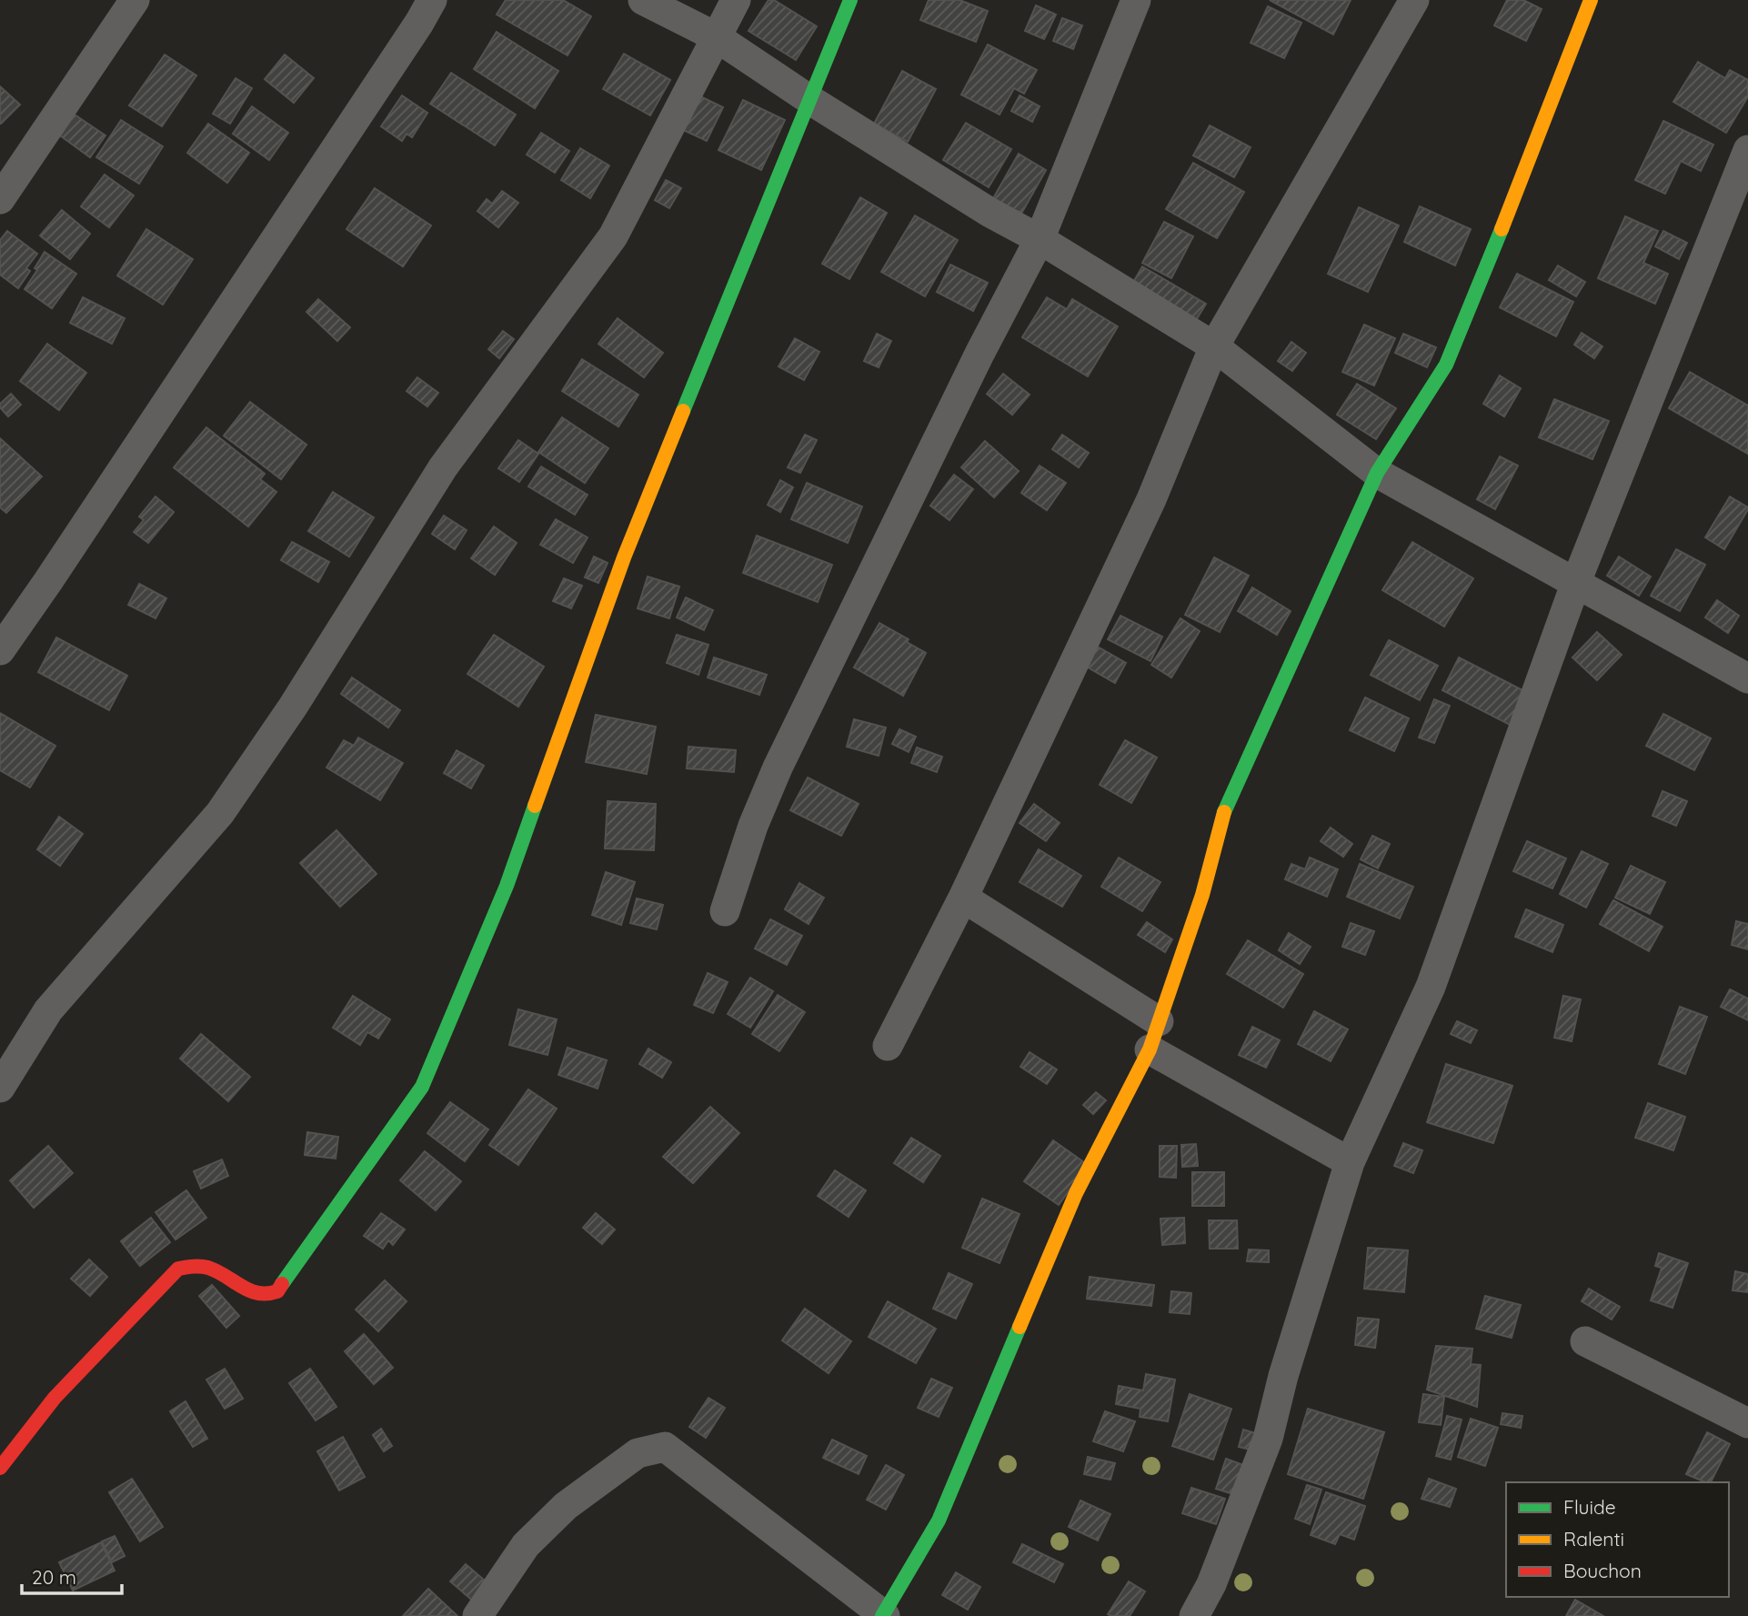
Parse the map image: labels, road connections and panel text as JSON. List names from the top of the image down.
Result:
{
  "legend": ["Fluide", "Ralenti", "Bouchon"],
  "scale_bar": "20 m"
}
